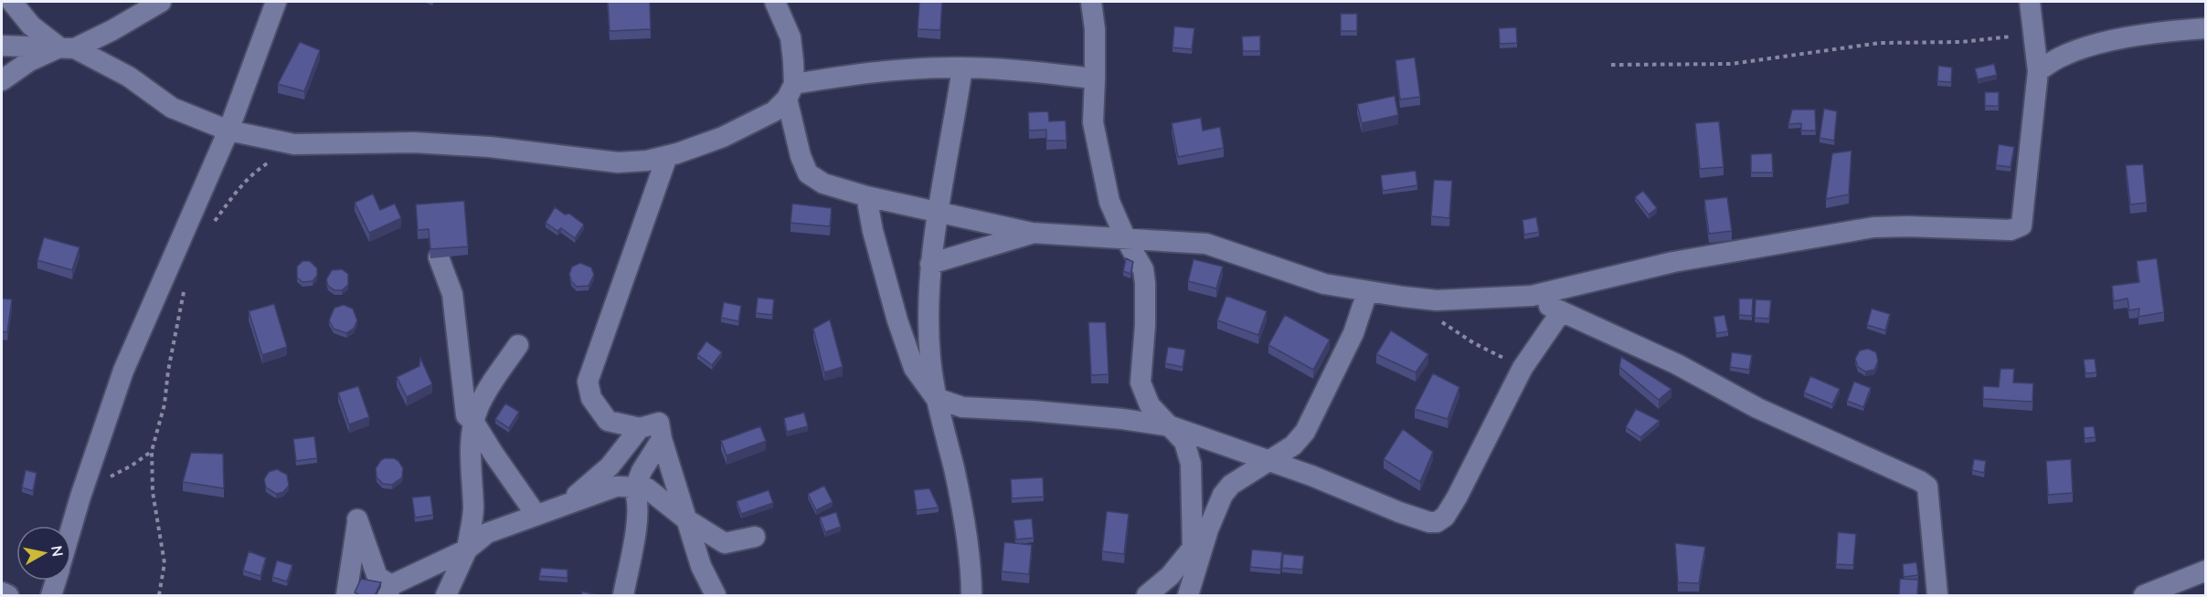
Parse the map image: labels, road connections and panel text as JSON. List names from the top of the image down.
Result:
{
  "north": "right"
}
